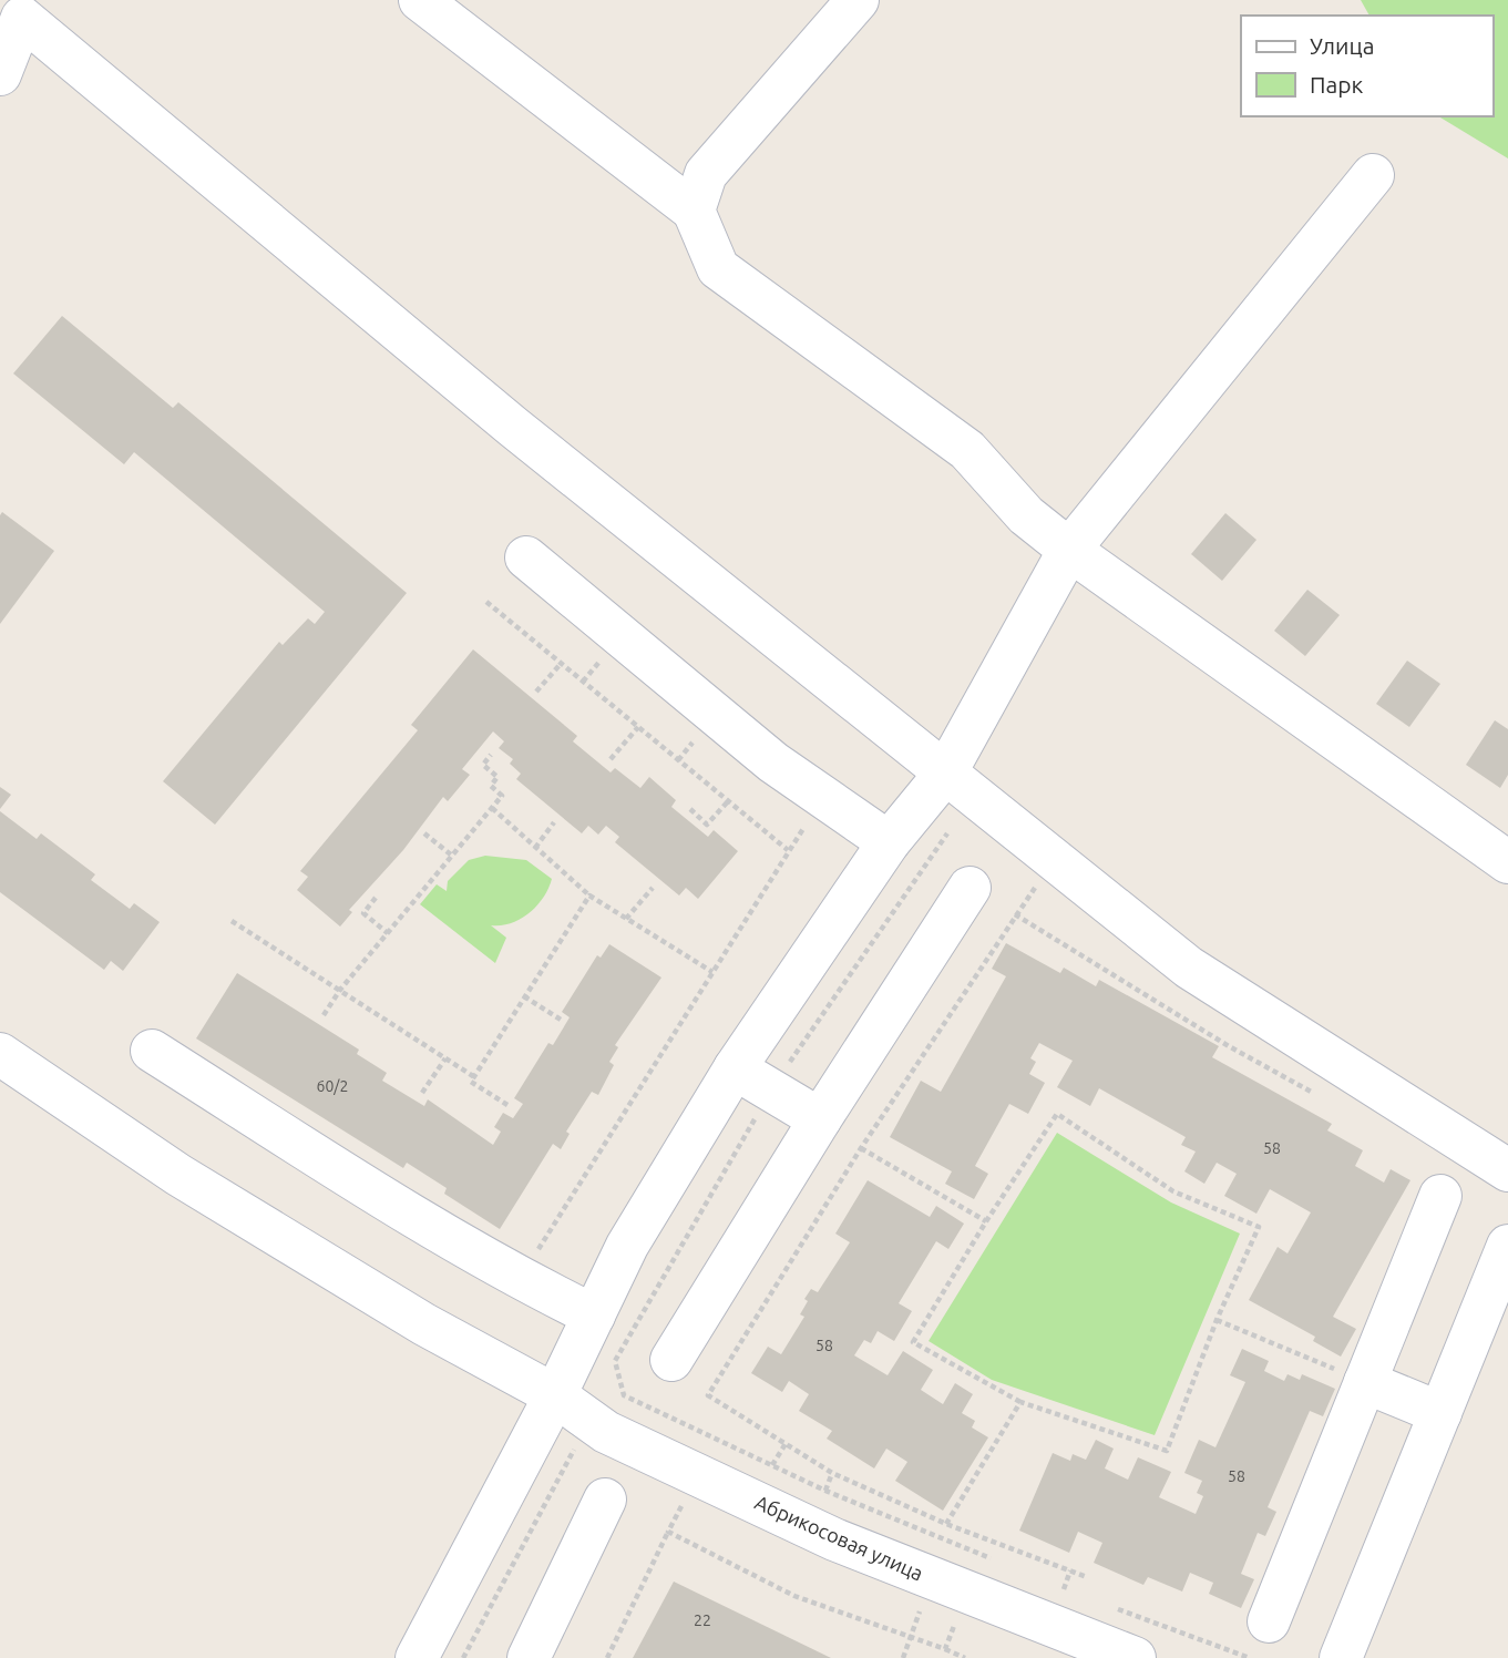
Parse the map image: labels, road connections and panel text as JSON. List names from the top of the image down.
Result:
{
  "streets": {
    "street": ["Абрикосовая улица"]
  },
  "house_numbers": [
    "60/2",
    "58",
    "58",
    "58",
    "22"
  ],
  "legend": ["Улица", "Парк"]
}
